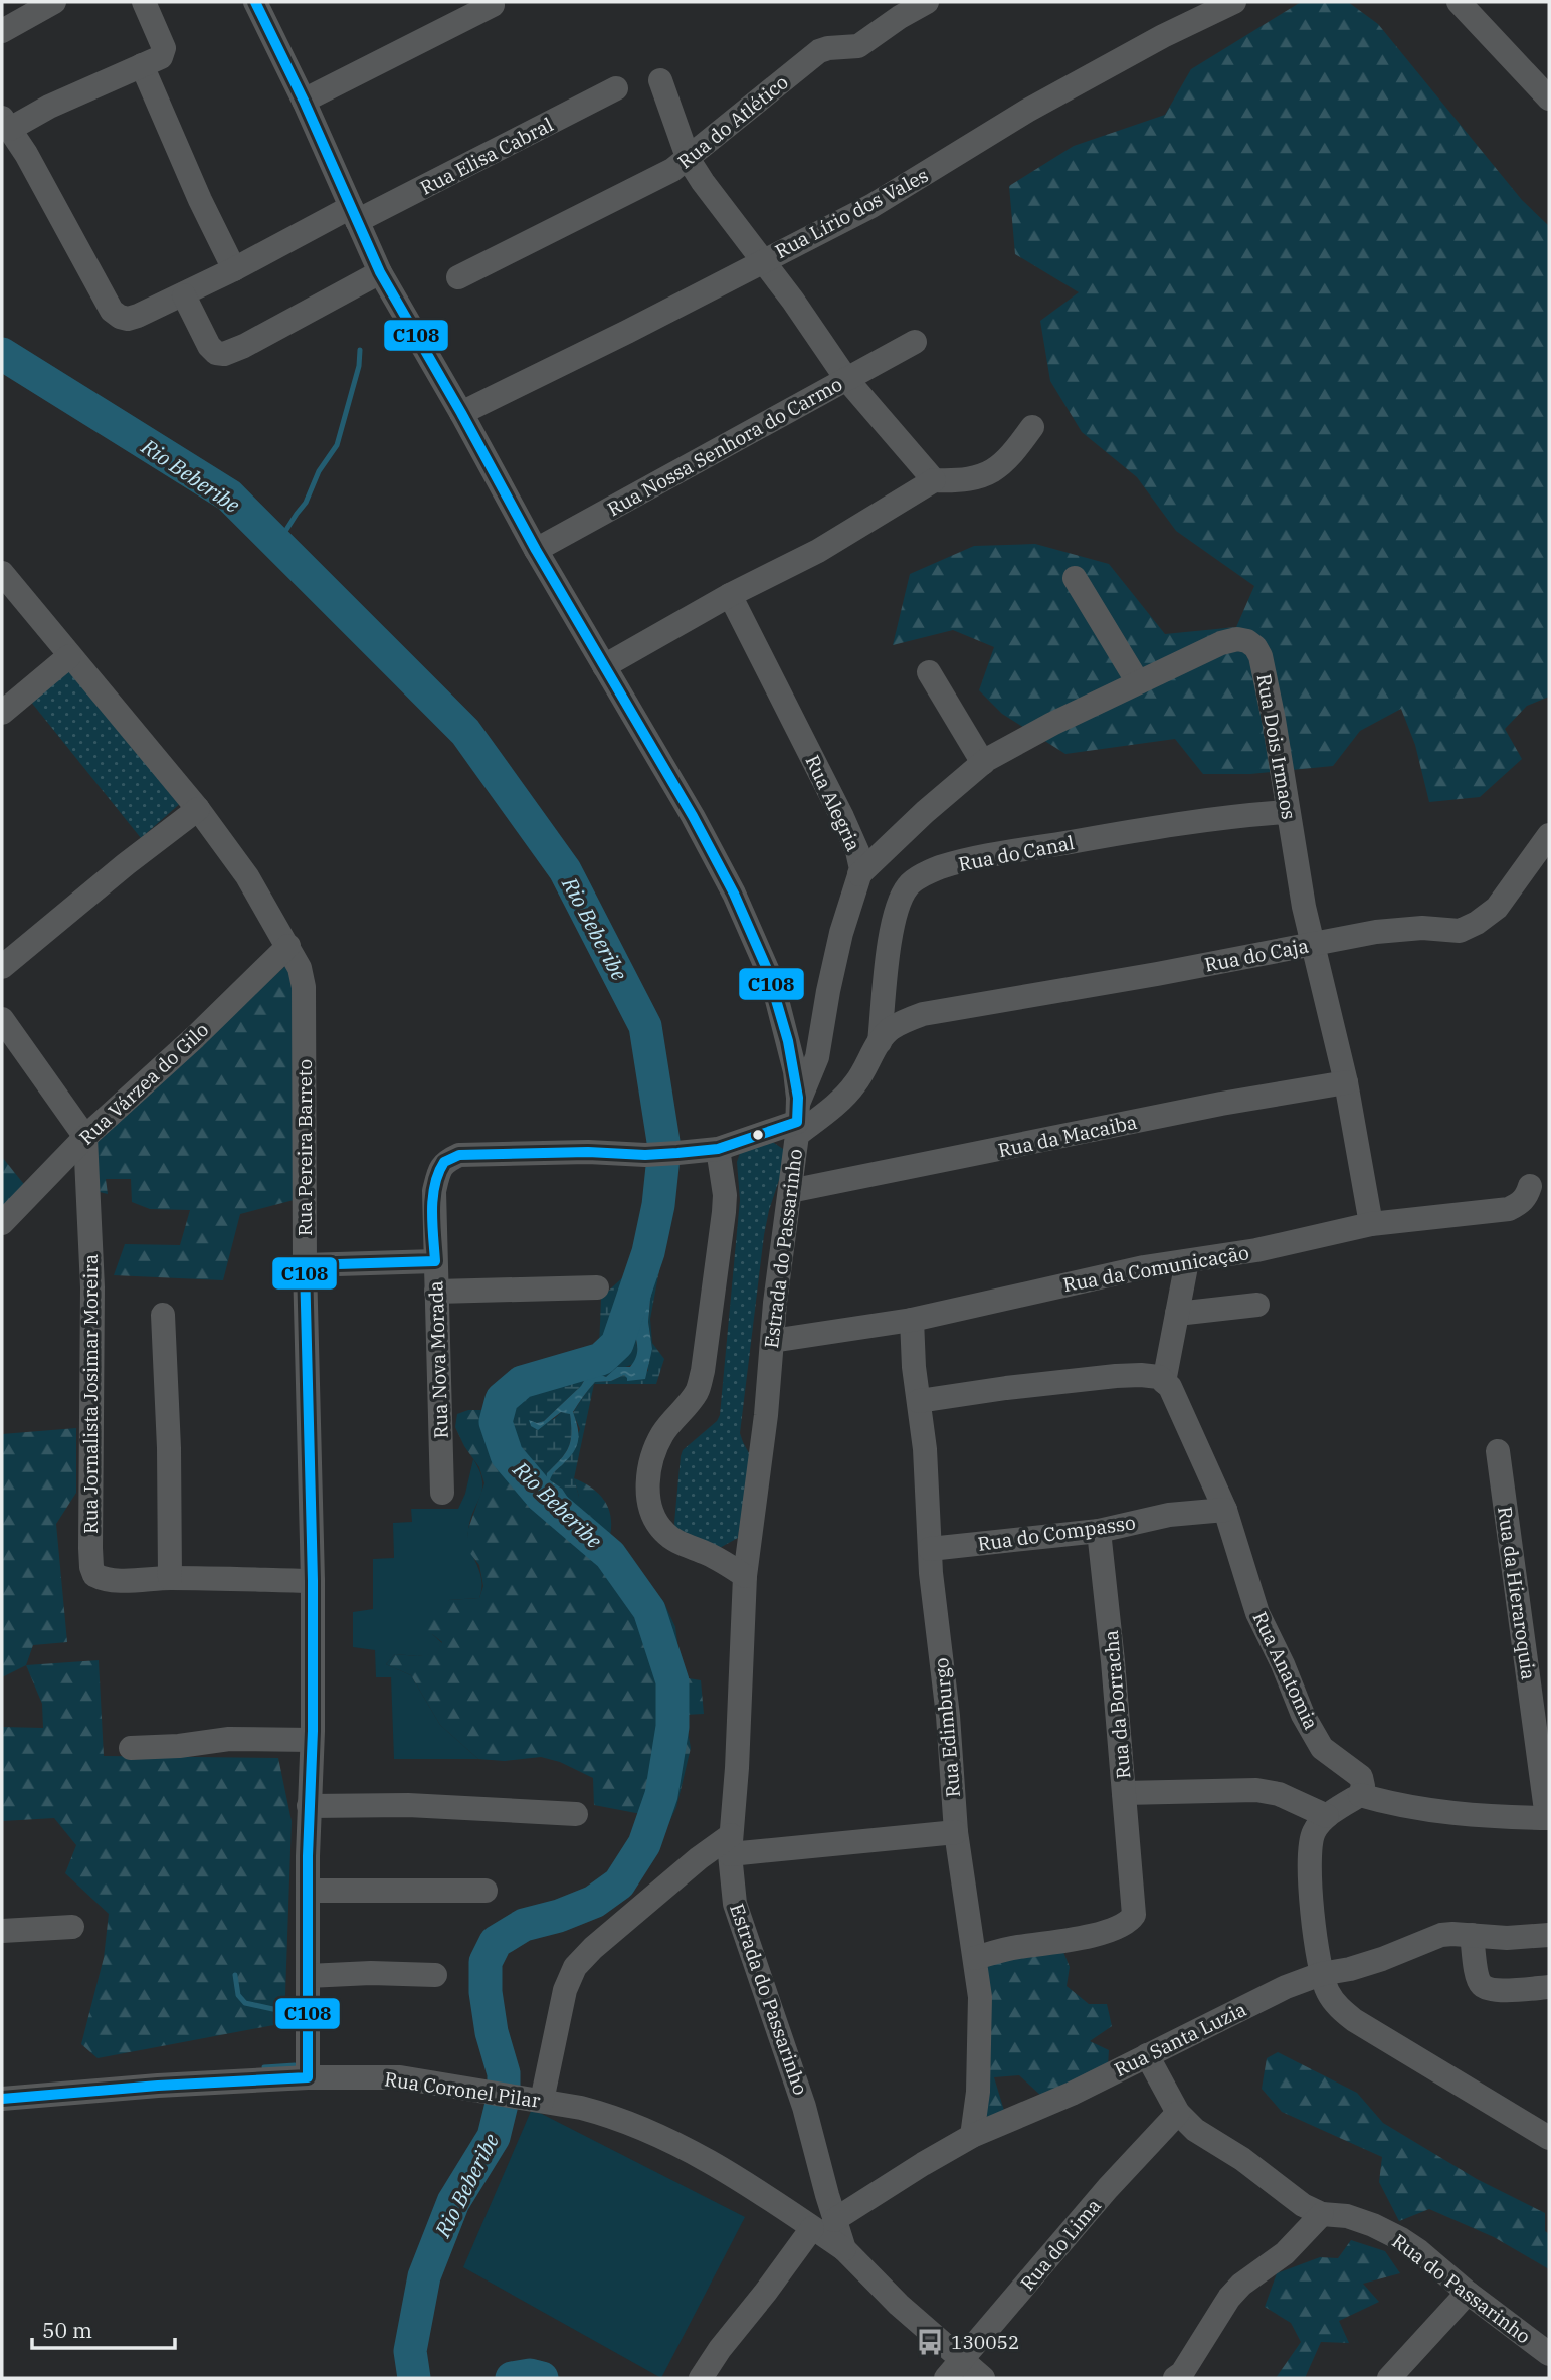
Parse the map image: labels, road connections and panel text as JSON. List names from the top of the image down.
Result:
{
  "streets": {
    "street": [
      "Rua do Atlético",
      "Rua Elisa Cabral",
      "Rua Lírio dos Vales",
      "Rua Nossa Senhora do Carmo",
      "Rua Dois Irmaos",
      "Rua Alegria",
      "Rua do Canal",
      "Rua do Caja",
      "Rua Várzea do Gilo",
      "Rua da Macaiba",
      "Rua Pereira Barreto",
      "Estrada do Passarinho",
      "Rua da Comunicação",
      "Rua Nova Morada",
      "Rua Jornalista Josimar Moreira",
      "Rua do Compasso",
      "Rua da Hieraroquia",
      "Rua Anatomia",
      "Rua da Borracha",
      "Rua Edimburgo",
      "Rua Santa Luzia",
      "Rua Coronel Pilar",
      "Rua do Lima",
      "Rua do Passarinho"
    ]
  },
  "crossings": [
    ["Rua Elisa Cabral", "Estrada do Passarinho"],
    ["Rua Lírio dos Vales", "Estrada do Passarinho"],
    ["Rua Nossa Senhora do Carmo", "Estrada do Passarinho"],
    ["Rua Dois Irmaos", "Rua Alegria"],
    ["Rua Dois Irmaos", "Rua do Canal"],
    ["Rua Dois Irmaos", "Rua do Caja"],
    ["Rua Dois Irmaos", "Rua da Macaiba"],
    ["Rua Dois Irmaos", "Rua da Comunicação"],
    ["Rua Alegria", "Estrada do Passarinho"],
    ["Rua do Canal", "Rua do Caja"],
    ["Rua Várzea do Gilo", "Rua Pereira Barreto"],
    ["Rua Várzea do Gilo", "Rua Jornalista Josimar Moreira"],
    ["Rua da Macaiba", "Estrada do Passarinho"],
    ["Rua Pereira Barreto", "Rua Jornalista Josimar Moreira"],
    ["Rua Pereira Barreto", "Rua Coronel Pilar"],
    ["Estrada do Passarinho", "Rua da Comunicação"],
    ["Estrada do Passarinho", "Rua Santa Luzia"],
    ["Estrada do Passarinho", "Rua Coronel Pilar"],
    ["Estrada do Passarinho", "Rua do Lima"],
    ["Rua da Comunicação", "Rua Edimburgo"],
    ["Rua do Compasso", "Rua Anatomia"],
    ["Rua do Compasso", "Rua da Borracha"],
    ["Rua do Compasso", "Rua Edimburgo"],
    ["Rua da Borracha", "Rua Edimburgo"],
    ["Rua Edimburgo", "Rua Santa Luzia"],
    ["Rua Santa Luzia", "Rua Coronel Pilar"],
    ["Rua Santa Luzia", "Rua do Passarinho"],
    ["Rua do Lima", "Rua do Passarinho"]
  ],
  "water": ["Rio Beberibe"],
  "places": {
    "bus stop": ["130052"]
  },
  "lines": ["transit line C108"],
  "scale_bar": "50 m"
}
